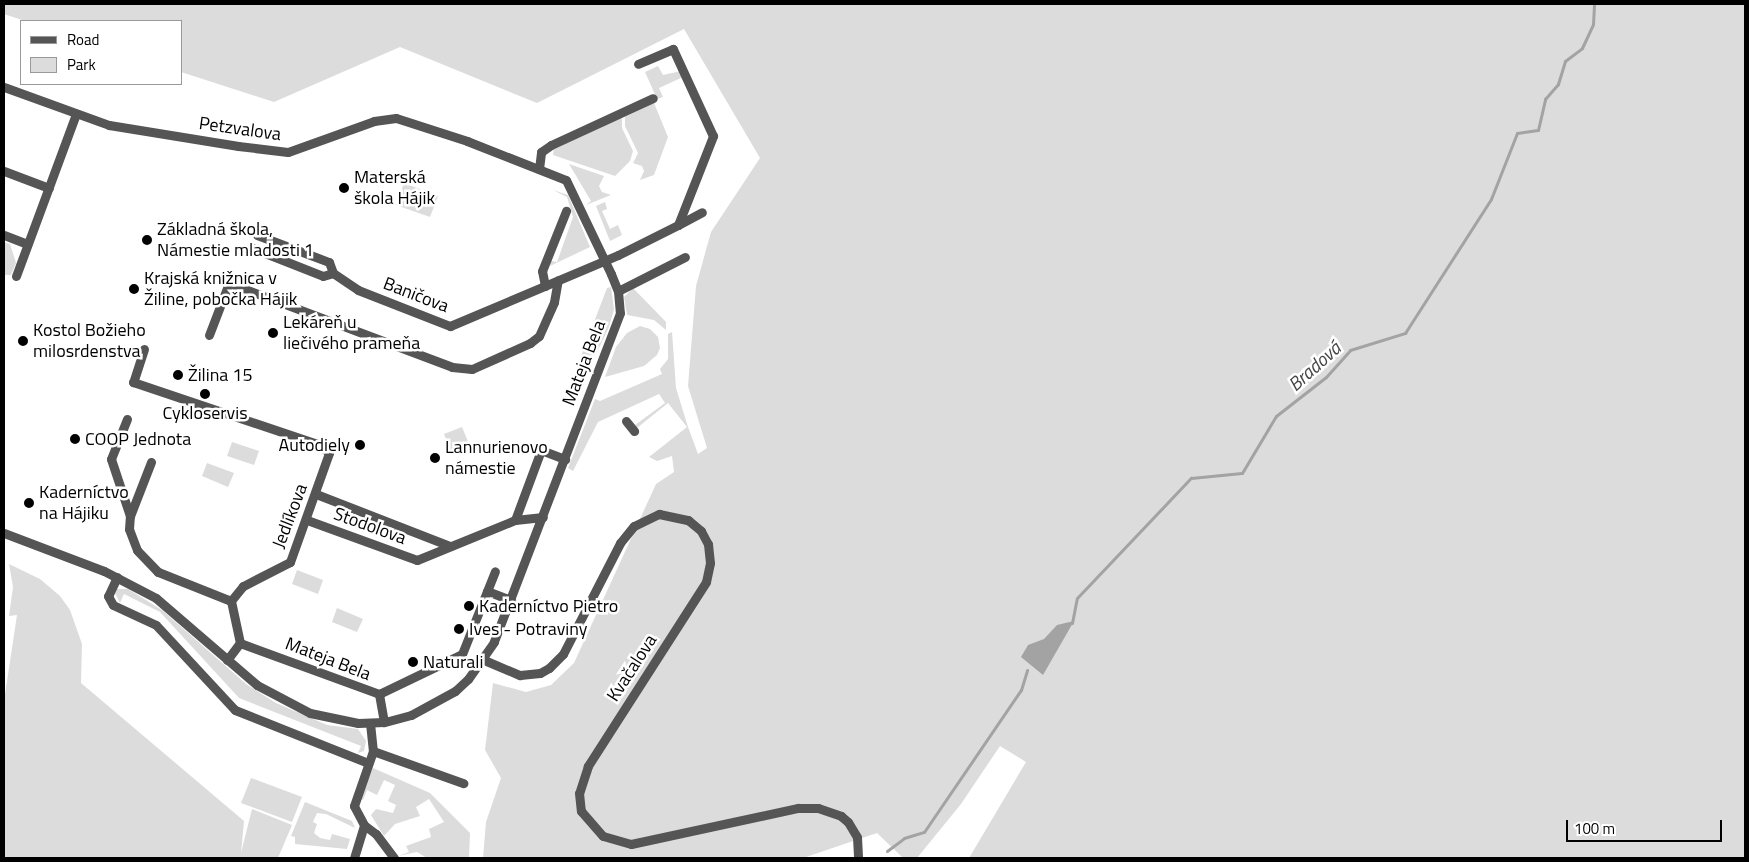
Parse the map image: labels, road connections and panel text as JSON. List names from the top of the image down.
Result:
{
  "streets": {
    "street": [
      "Petzvalova",
      "Baničova",
      "Mateja Bela",
      "Jedlíkova",
      "Stodolova",
      "Kvačalova"
    ]
  },
  "crossings": [
    ["Petzvalova", "Mateja Bela"],
    ["Baničova", "Mateja Bela"],
    ["Mateja Bela", "Stodolova"],
    ["Mateja Bela", "Kvačalova"],
    ["Jedlíkova", "Stodolova"]
  ],
  "water": ["Bradová"],
  "places": [
    "Materská škola Hájik",
    "Základná škola, Námestie mladosti 1",
    "Krajská knižnica v Žiline, pobočka Hájik",
    "Lekáreň u liečivého prameňa",
    "Kostol Božieho milosrdenstva",
    "Žilina 15",
    "Cykloservis",
    "COOP Jednota",
    "Autodiely",
    "Lannurienovo námestie",
    "Kaderníctvo na Hájiku",
    "Kaderníctvo Pietro",
    "Ives - Potraviny",
    "Naturali"
  ],
  "legend": ["Road", "Park"],
  "scale_bar": "100 m"
}
